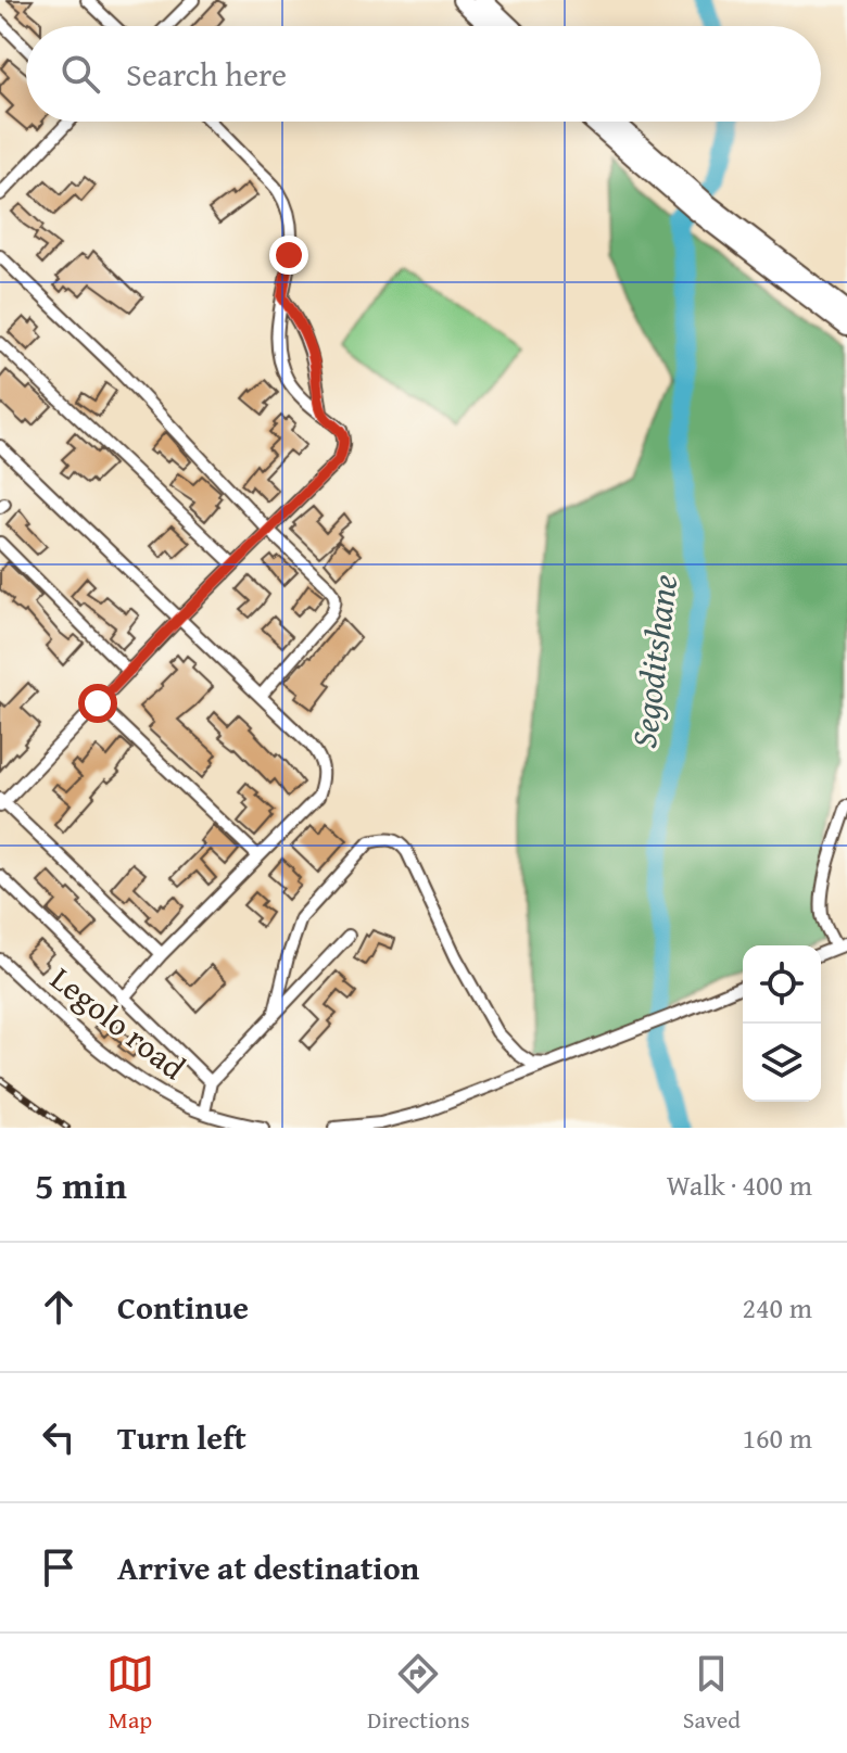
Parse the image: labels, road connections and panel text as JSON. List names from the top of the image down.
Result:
{
  "streets": {
    "street": ["Legolo road"]
  },
  "water": ["Segoditshane"],
  "page": {
    "search": "Search here",
    "heading": ["5 min", "Walk · 400 m"],
    "list": [
      ["Continue", "240 m"],
      ["Turn left", "160 m"],
      "Arrive at destination"
    ],
    "nav": ["Map", "Directions", "Saved"]
  }
}
